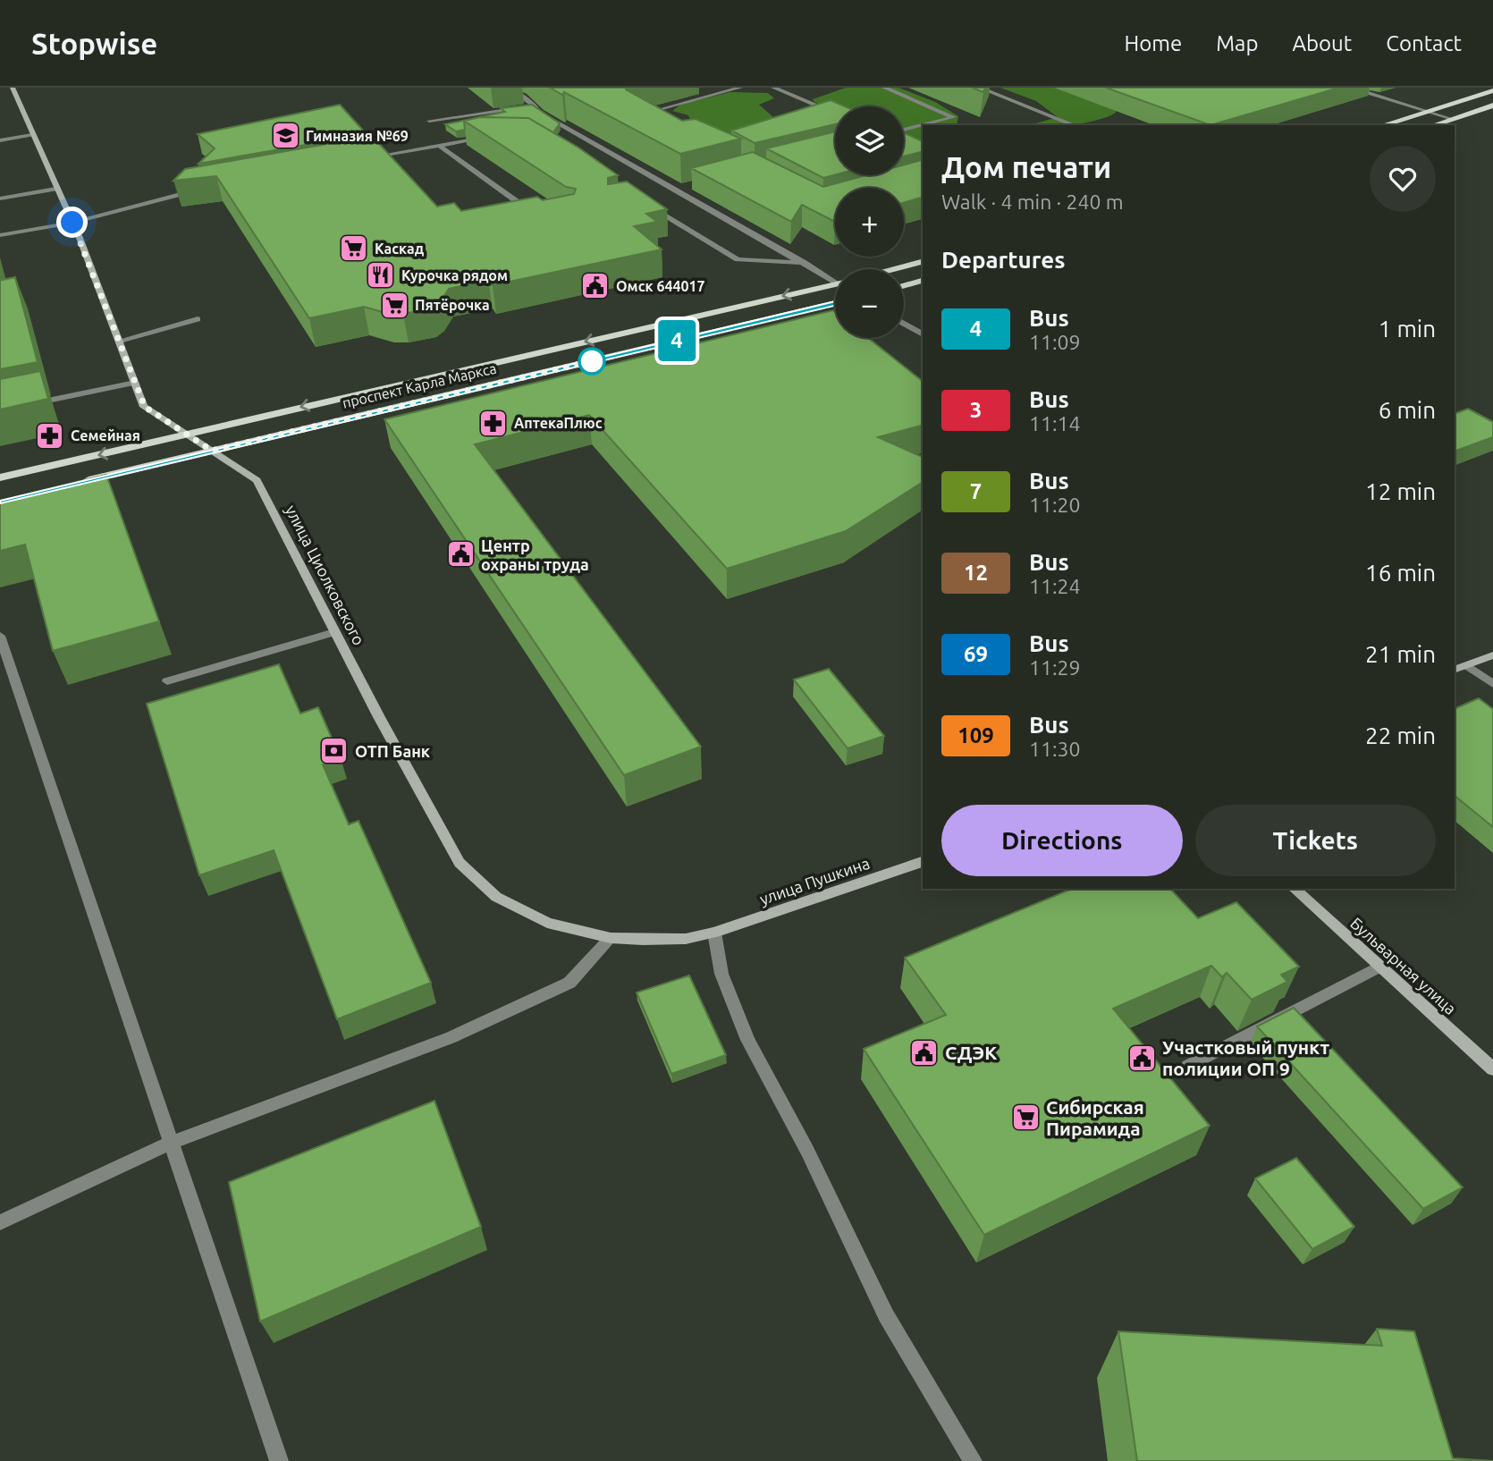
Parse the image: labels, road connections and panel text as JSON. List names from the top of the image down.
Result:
{
  "streets": {
    "main road": [
      "проспект Карла Маркса",
      "улица Циолковского",
      "улица Пушкина",
      "Бульварная улица"
    ]
  },
  "crossings": [
    ["проспект Карла Маркса", "улица Циолковского"],
    ["улица Циолковского", "улица Пушкина"]
  ],
  "places": {
    "school or university": ["Гимназия №69"],
    "supermarket": ["Каскад", "Пятёрочка", "Сибирская Пирамида"],
    "restaurant": ["Курочка рядом"],
    "public building": [
      "Омск 644017",
      "Центр охраны труда",
      "СДЭК",
      "Участковый пункт полиции ОП 9"
    ],
    "pharmacy": ["АптекаПлюс", "Семейная"],
    "bank": ["ОТП Банк"]
  },
  "lines": ["bus line 4"],
  "page": {
    "header": "Stopwise",
    "nav": [
      "Home",
      "Map",
      "About",
      "Contact"
    ],
    "on_map": "4",
    "map_buttons": ["+", "−"],
    "heading": [
      ["Дом печати", "Walk · 4 min · 240 m"],
      "Departures"
    ],
    "list": [
      {
        "mark": "4",
        "name": "Bus",
        "note": "11:09",
        "value": "1 min"
      },
      {
        "mark": "3",
        "name": "Bus",
        "note": "11:14",
        "value": "6 min"
      },
      {
        "mark": "7",
        "name": "Bus",
        "note": "11:20",
        "value": "12 min"
      },
      {
        "mark": "12",
        "name": "Bus",
        "note": "11:24",
        "value": "16 min"
      },
      {
        "mark": "69",
        "name": "Bus",
        "note": "11:29",
        "value": "21 min"
      },
      {
        "mark": "109",
        "name": "Bus",
        "note": "11:30",
        "value": "22 min"
      }
    ],
    "buttons": ["Directions", "Tickets"]
  }
}
